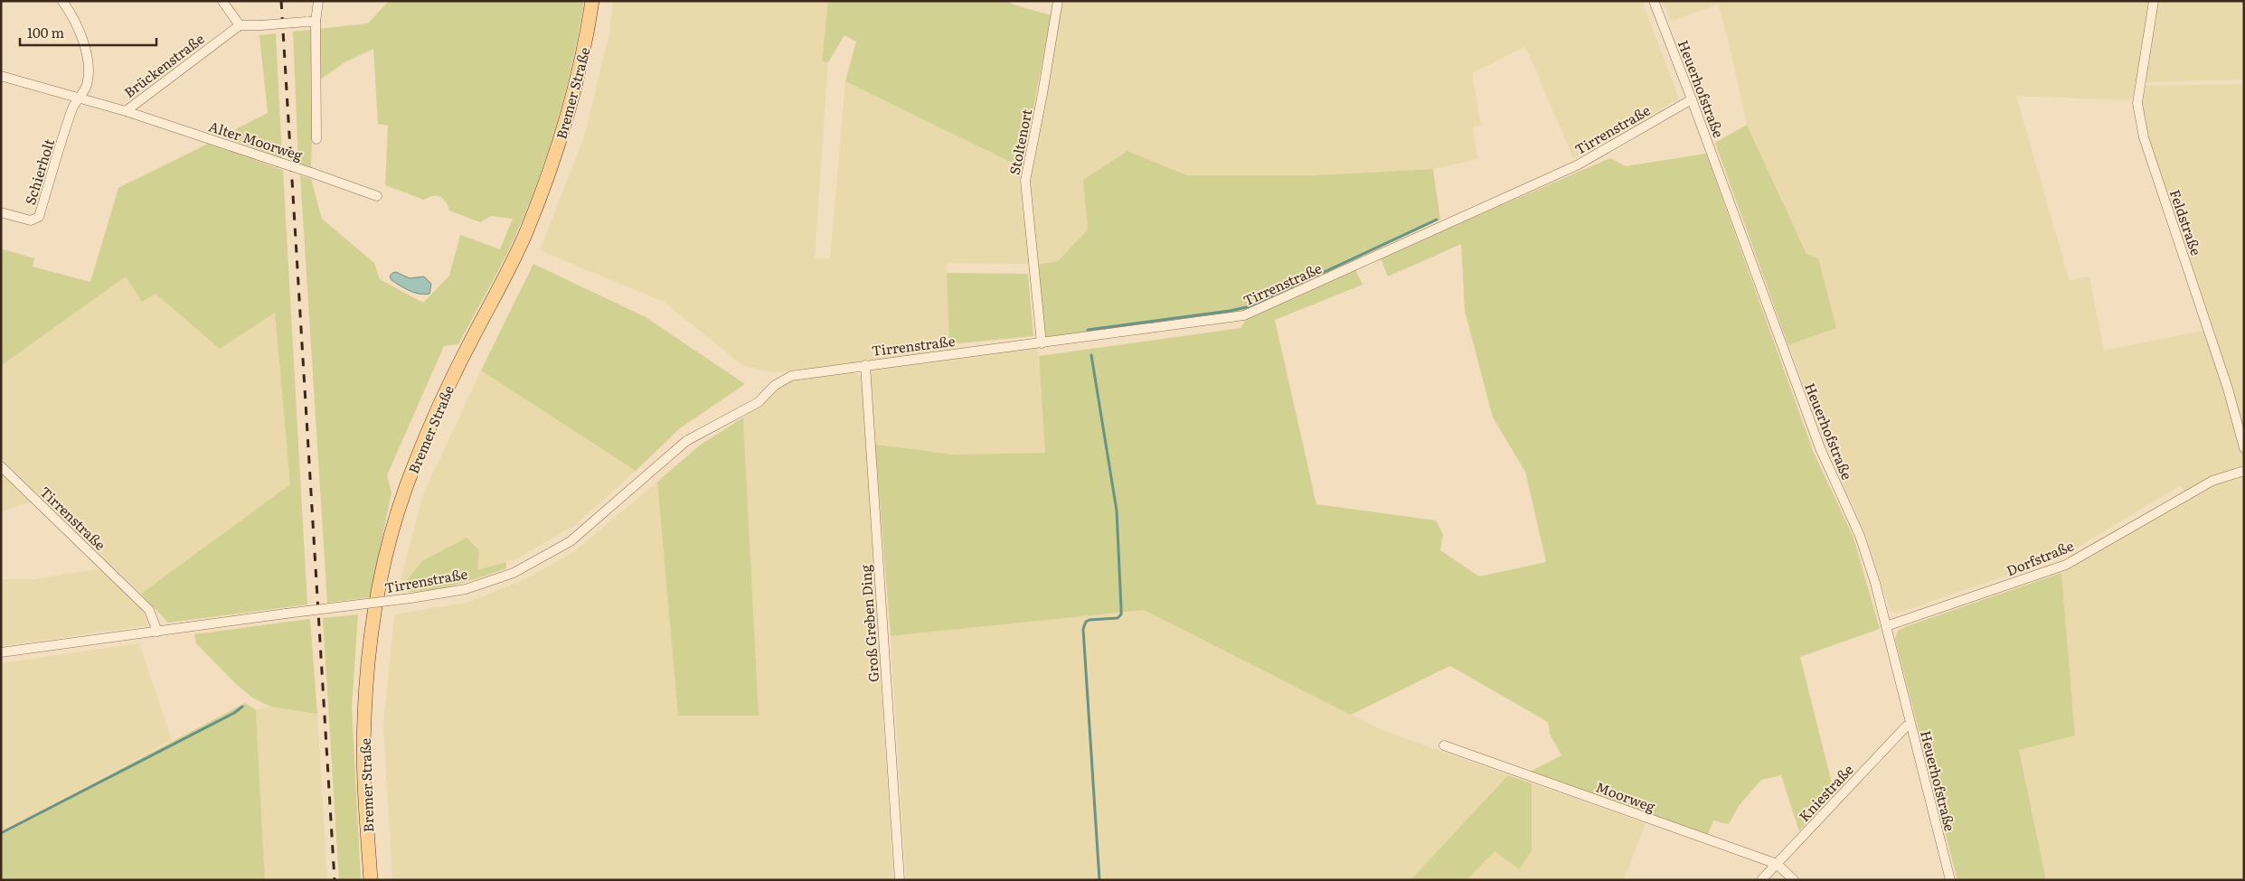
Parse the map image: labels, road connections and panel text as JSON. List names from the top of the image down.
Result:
{
  "streets": {
    "main road": ["Bremer Straße"],
    "street": [
      "Brückenstraße",
      "Heuerhofstraße",
      "Tirrenstraße",
      "Alter Moorweg",
      "Stoltenort",
      "Schierholt",
      "Feldstraße",
      "Dorfstraße",
      "Groß Greben Ding",
      "Kniestraße",
      "Moorweg"
    ]
  },
  "crossings": [
    ["Brückenstraße", "Alter Moorweg"],
    ["Brückenstraße", "Schierholt"],
    ["Heuerhofstraße", "Tirrenstraße"],
    ["Heuerhofstraße", "Dorfstraße"],
    ["Heuerhofstraße", "Kniestraße"],
    ["Tirrenstraße", "Stoltenort"],
    ["Tirrenstraße", "Groß Greben Ding"],
    ["Kniestraße", "Moorweg"]
  ],
  "scale_bar": "100 m"
}
